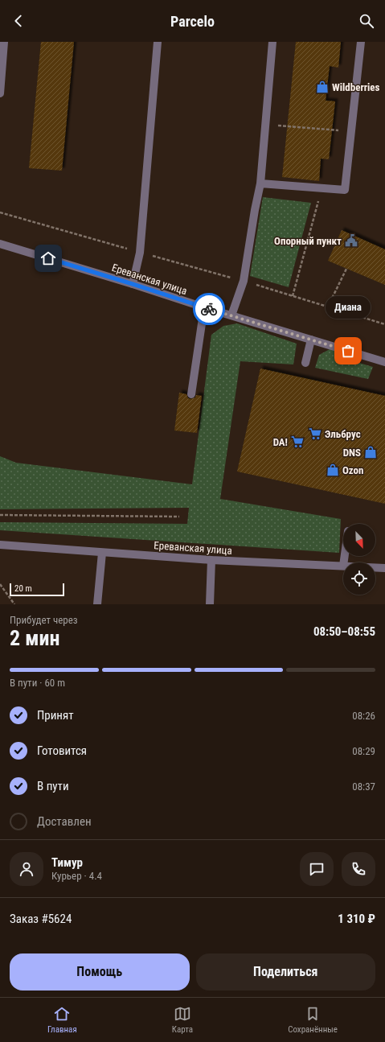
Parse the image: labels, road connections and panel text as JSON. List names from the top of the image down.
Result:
{
  "streets": {
    "street": ["Ереванская улица"]
  },
  "places": {
    "shop": ["Wildberries", "DNS", "Ozon"],
    "public building": ["Опорный пункт"],
    "other": ["Диана"],
    "supermarket": ["Эльбрус", "DA!"]
  },
  "scale_bar": "20 m",
  "north": "bottom right",
  "page": {
    "header": "Parcelo",
    "bubble": "Диана",
    "scale": "20 m",
    "heading": ["2 мин", "Прибудет через", "08:50–08:55"],
    "panel": [
      "Тимур",
      "Курьер · 4.4",
      "Заказ #5624",
      "1 310 ₽"
    ],
    "bar": "В пути · 60 m",
    "list": [
      ["Принят", "08:26"],
      ["Готовится", "08:29"],
      ["В пути", "08:37"],
      "Доставлен"
    ],
    "buttons": ["Помощь", "Поделиться"],
    "tabs": ["Главная", "Карта", "Сохранённые"]
  }
}
